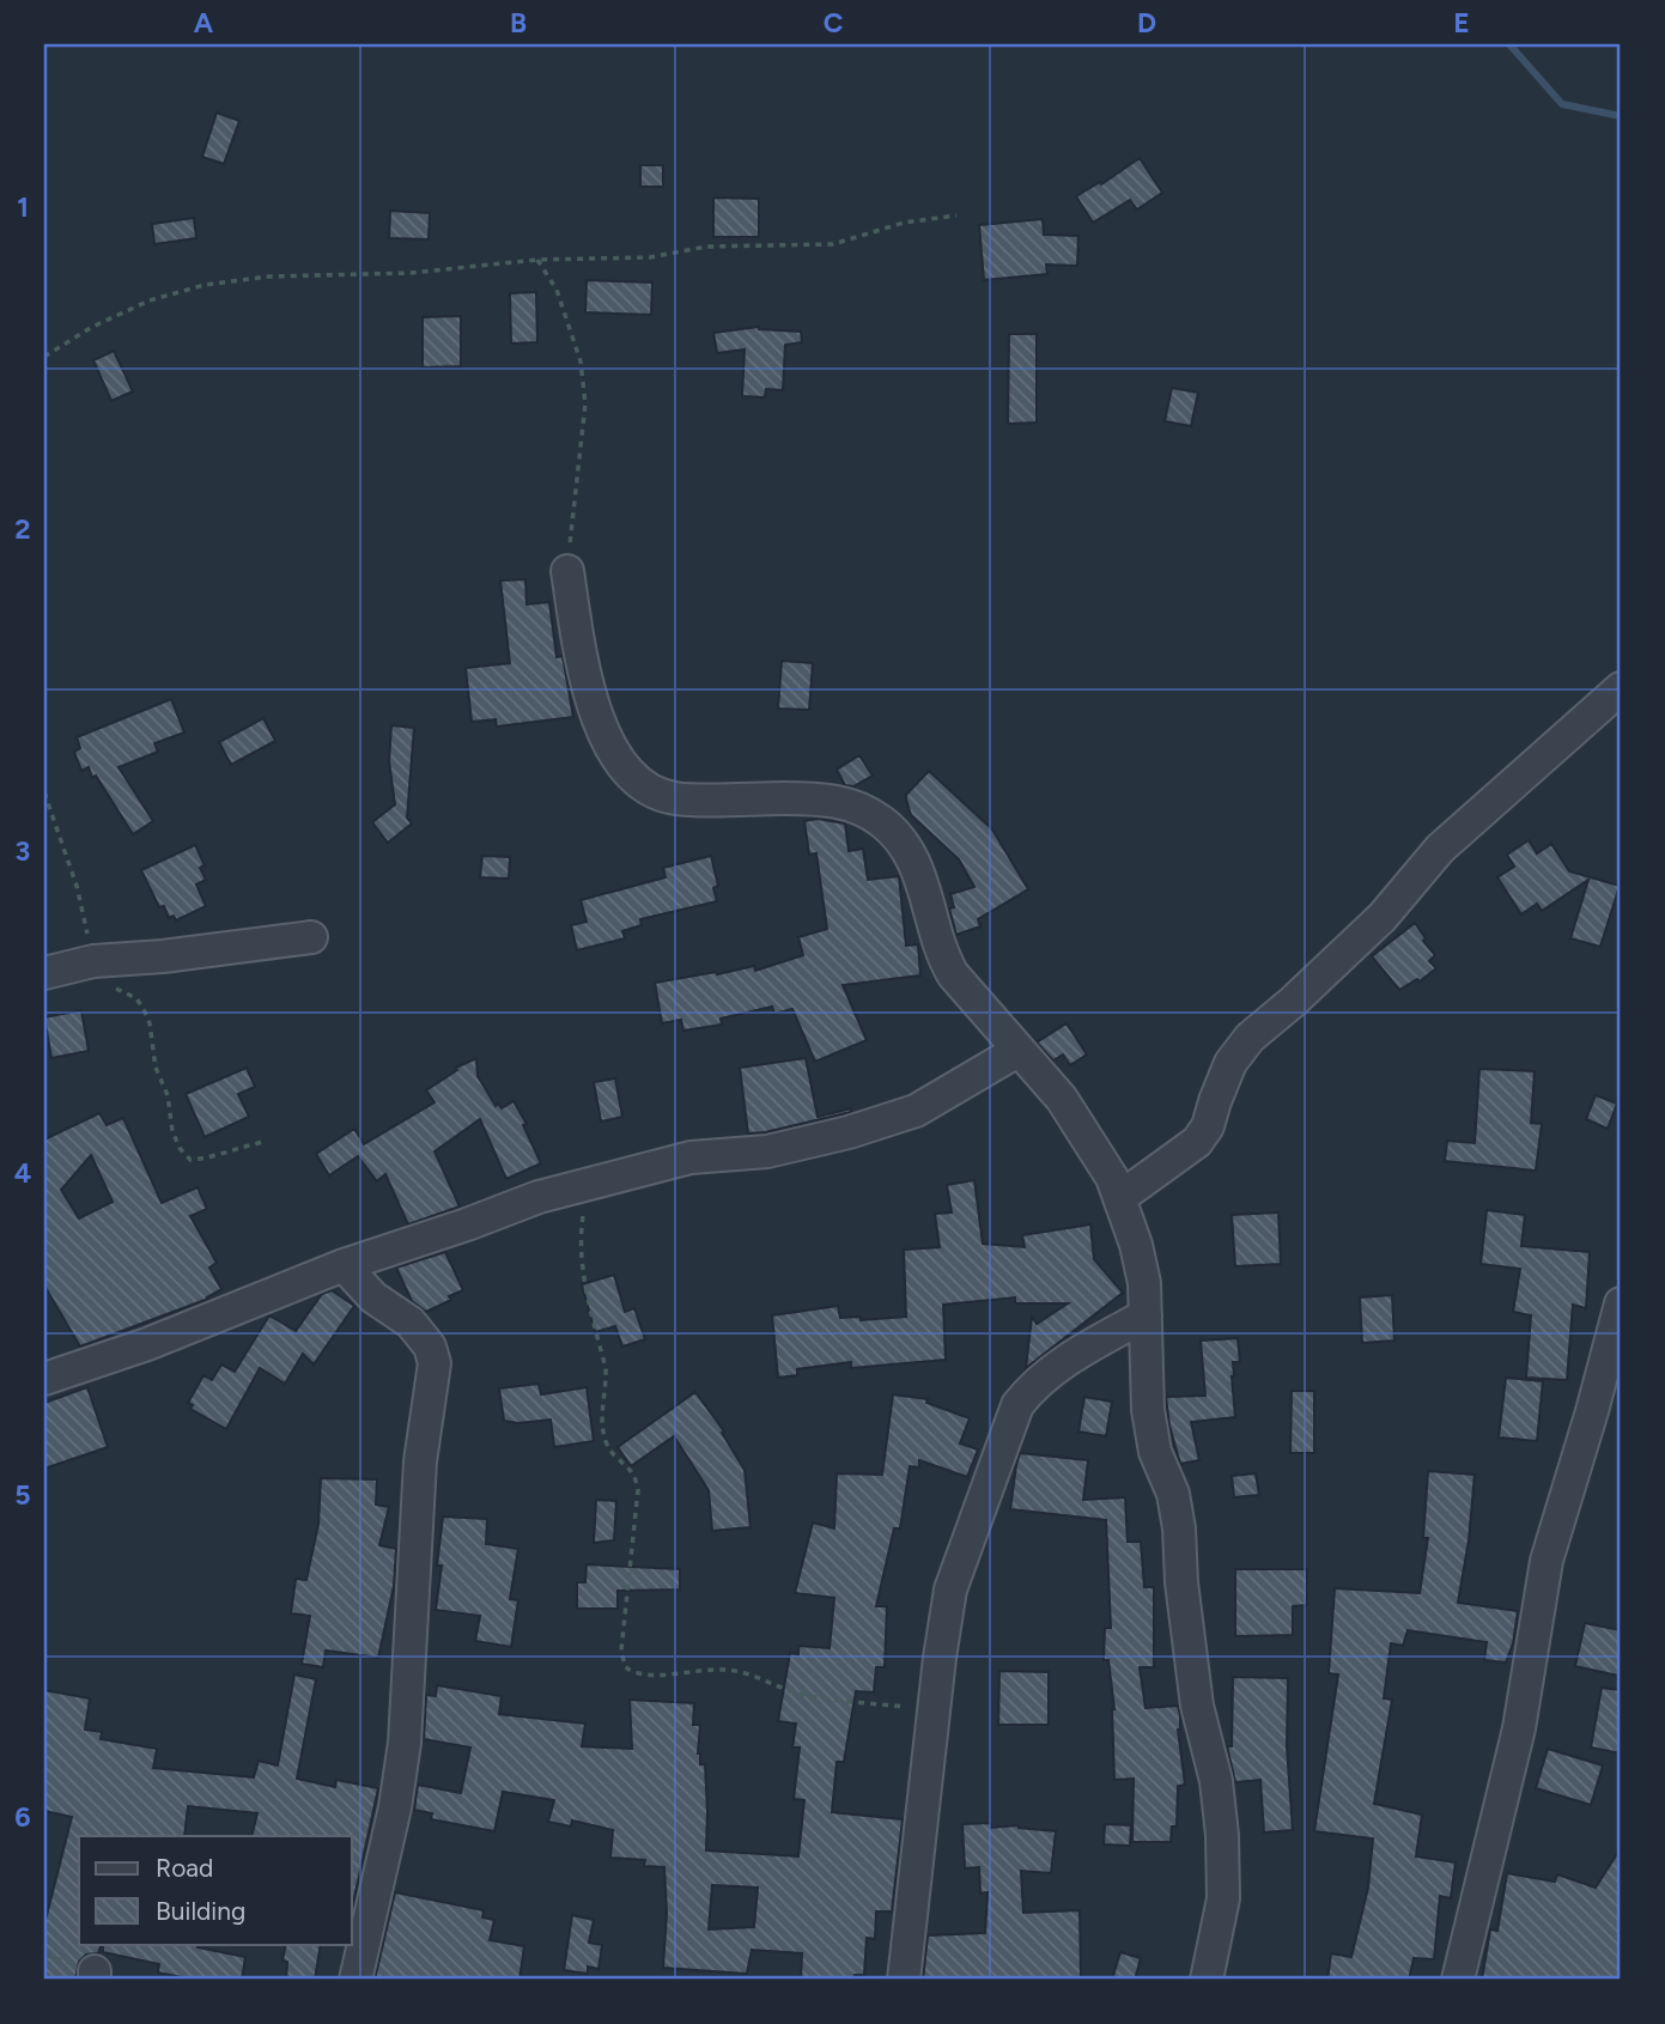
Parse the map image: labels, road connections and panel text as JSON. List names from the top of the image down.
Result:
{
  "legend": ["Road", "Building"],
  "grid": {
    "columns": [
      "A",
      "B",
      "C",
      "D",
      "E"
    ],
    "rows": [
      "1",
      "2",
      "3",
      "4",
      "5",
      "6"
    ]
  }
}
